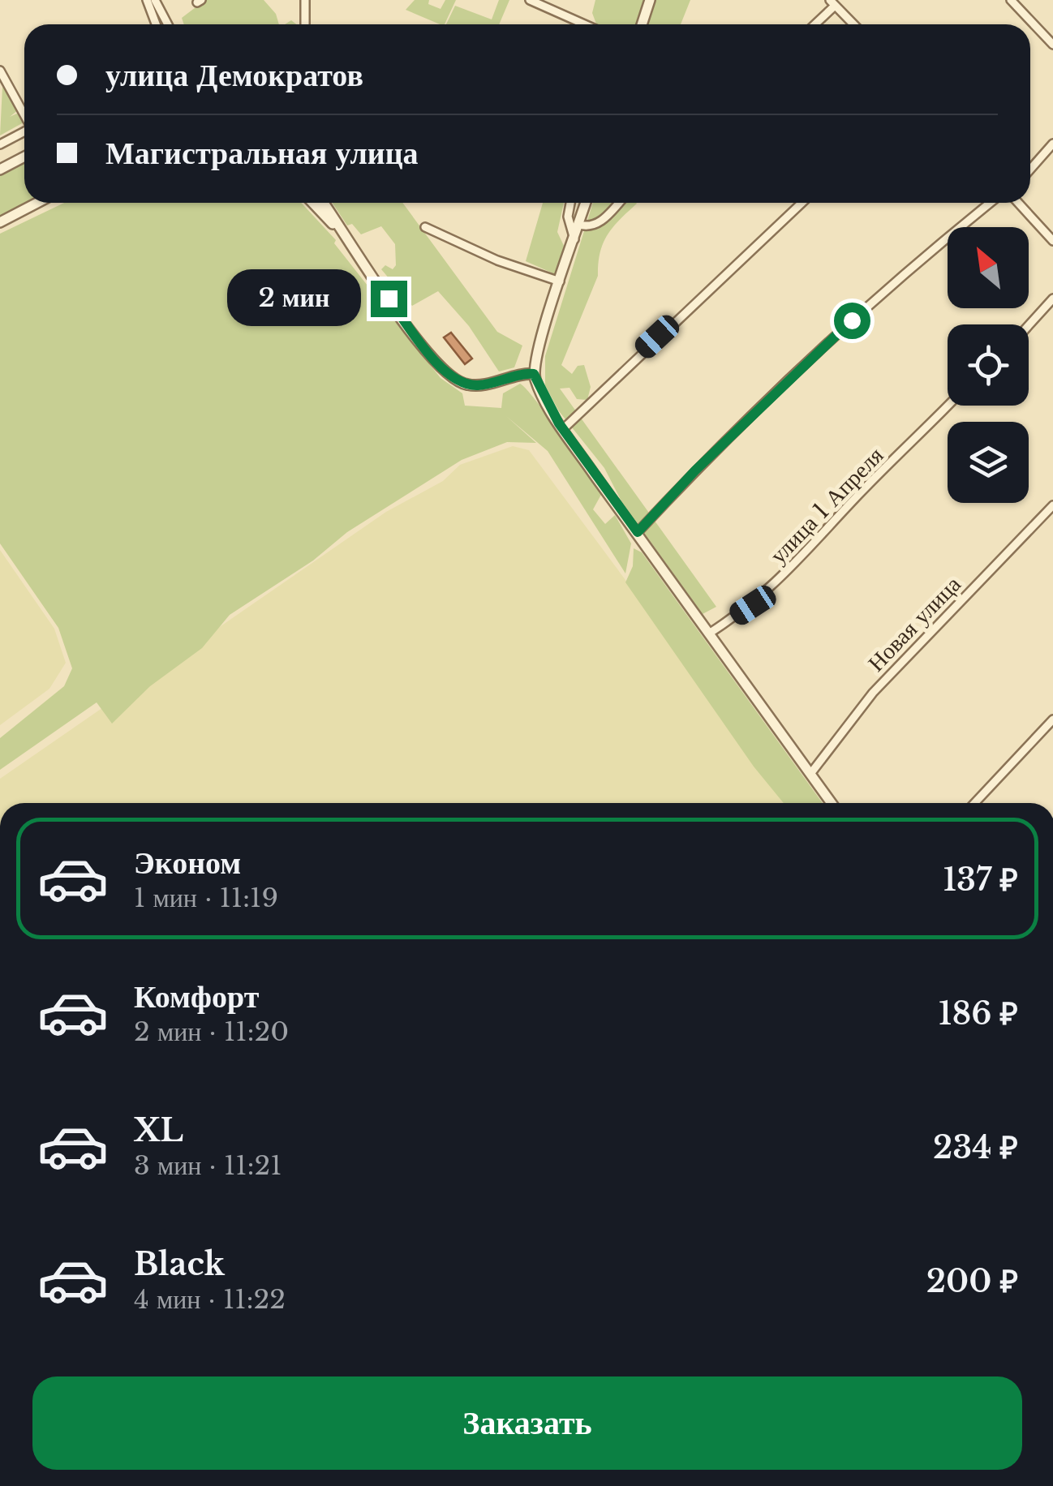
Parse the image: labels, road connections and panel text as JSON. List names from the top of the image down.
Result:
{
  "streets": {
    "street": ["улица 1 Апреля", "Новая улица"]
  },
  "north": "top left",
  "page": {
    "banner": ["улица Демократов", "Магистральная улица"],
    "bubble": "2 мин",
    "list": [
      {
        "name": "Эконом",
        "note": "1 мин · 11:19",
        "value": "137 ₽"
      },
      {
        "name": "Комфорт",
        "note": "2 мин · 11:20",
        "value": "186 ₽"
      },
      {
        "name": "XL",
        "note": "3 мин · 11:21",
        "value": "234 ₽"
      },
      {
        "name": "Black",
        "note": "4 мин · 11:22",
        "value": "200 ₽"
      }
    ],
    "buttons": "Заказать"
  }
}
